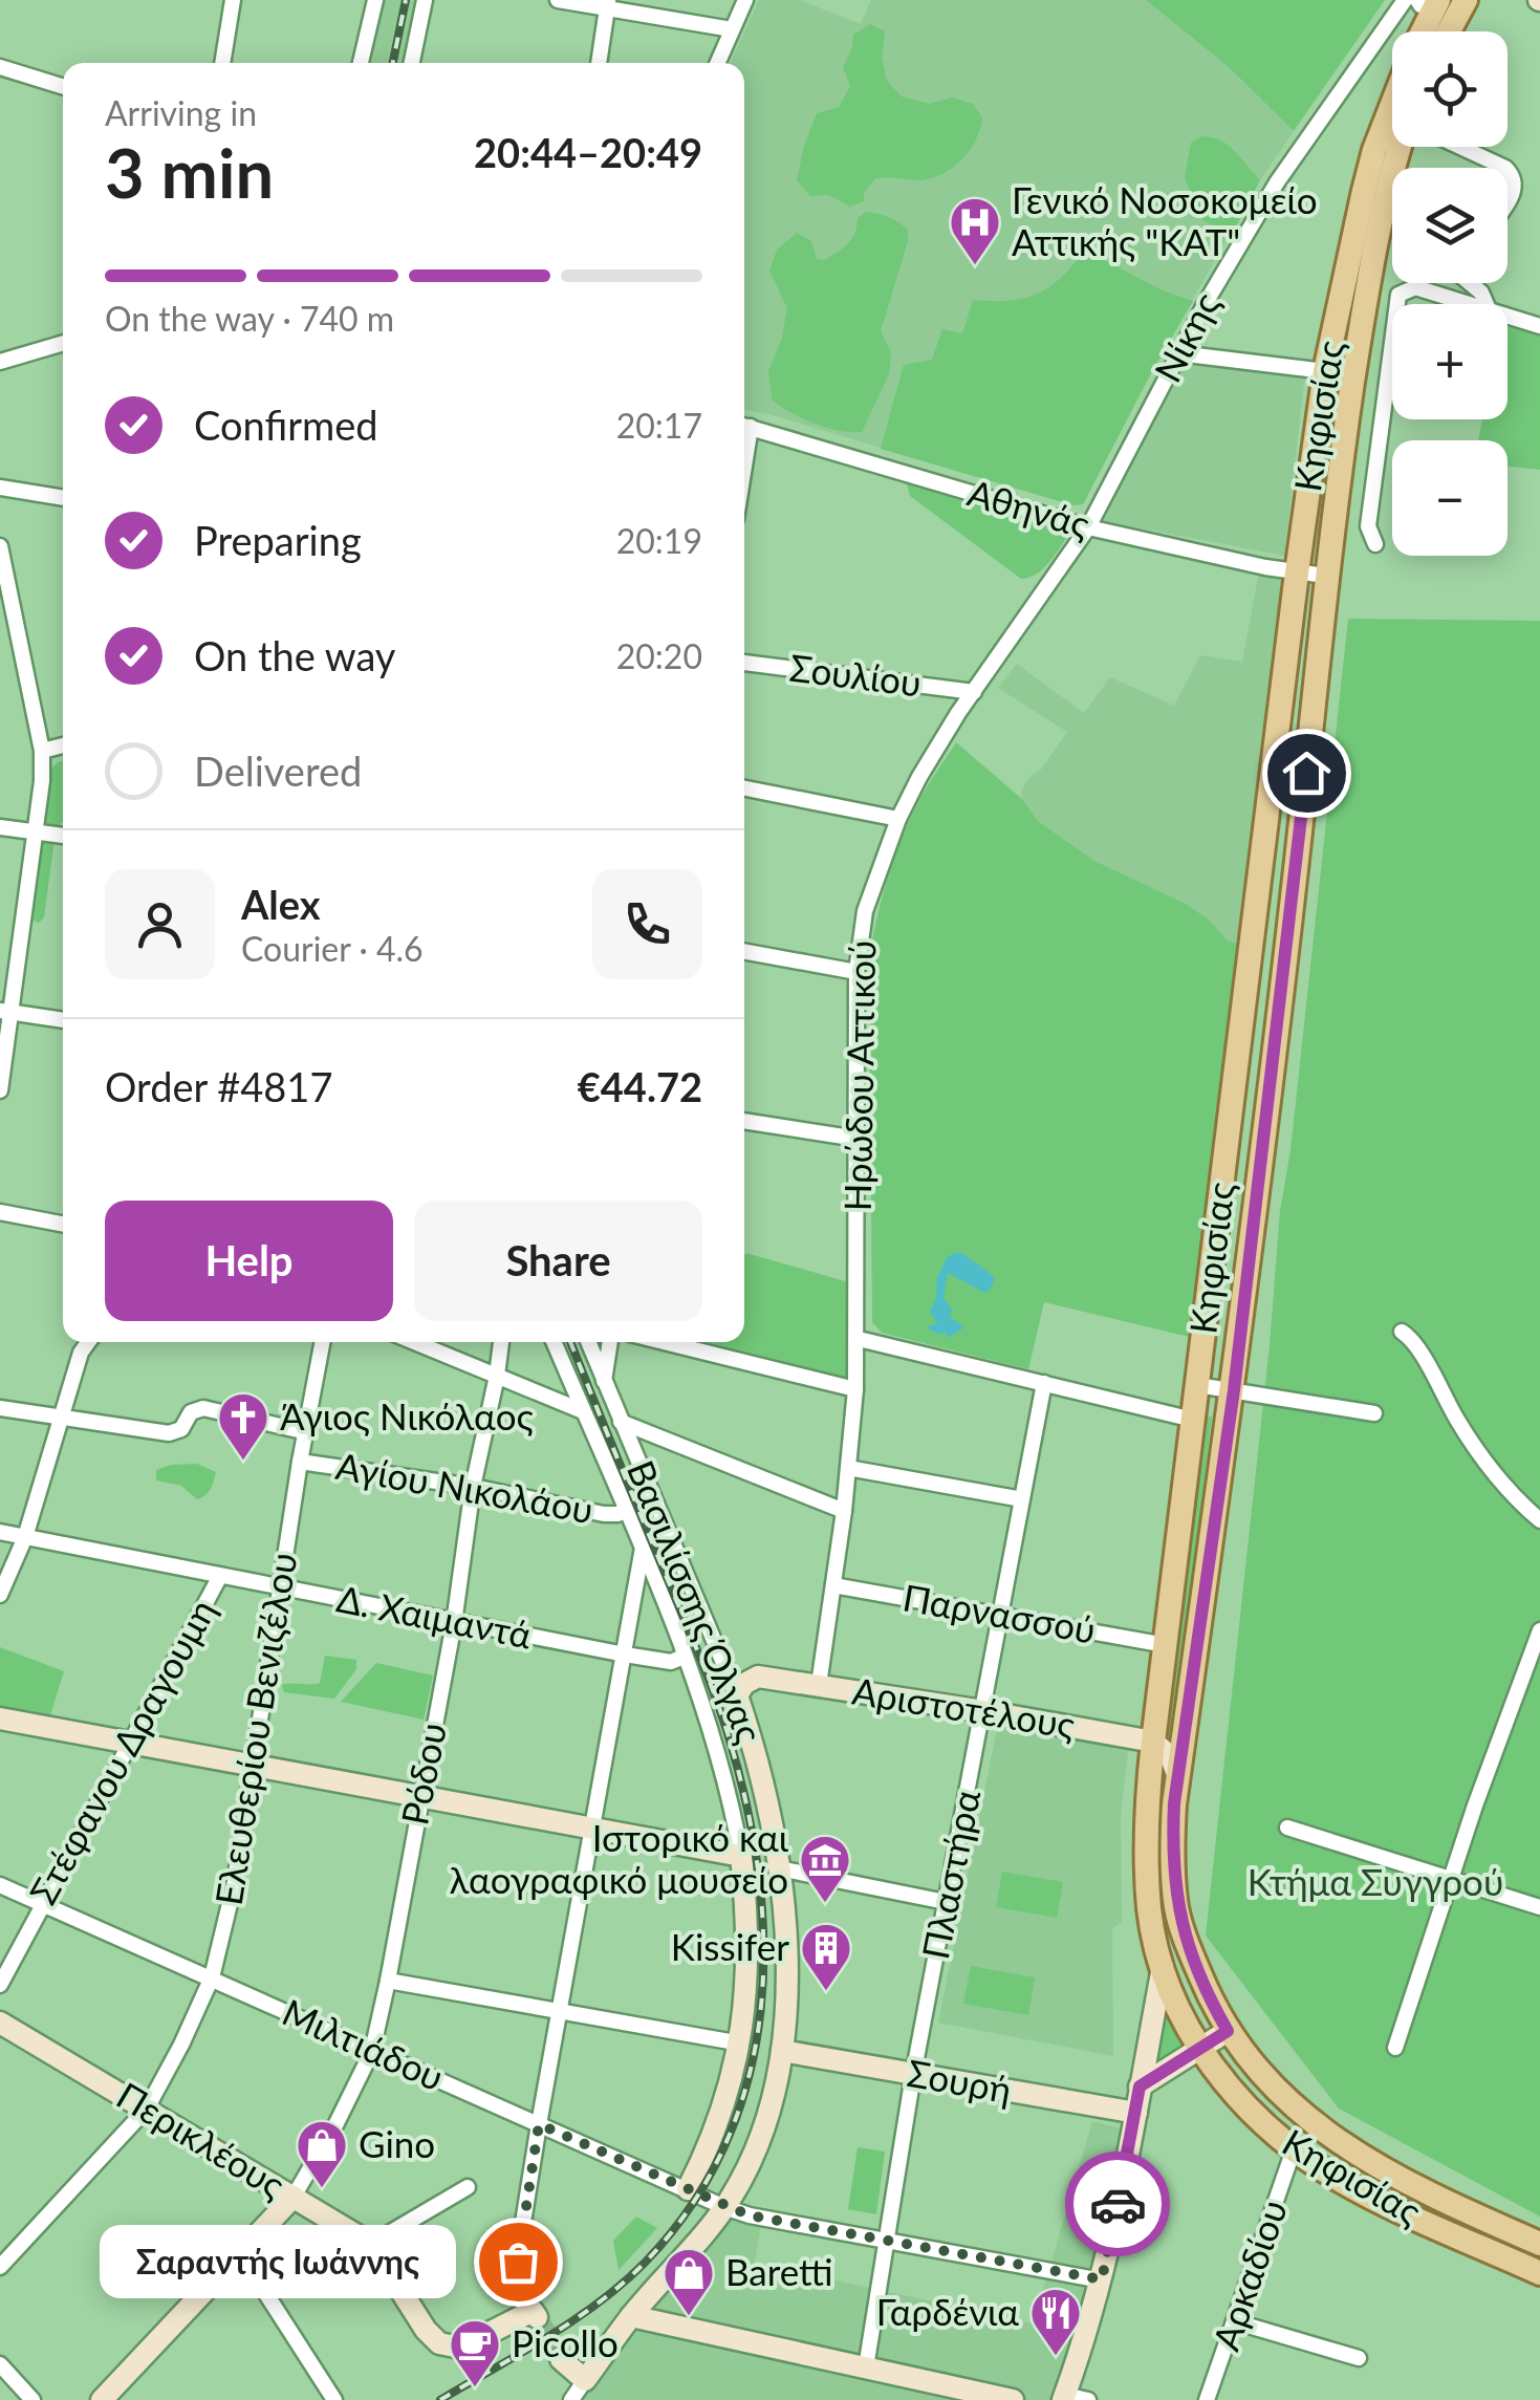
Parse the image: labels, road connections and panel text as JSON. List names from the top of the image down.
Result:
{
  "streets": {
    "main road": ["Κηφισίας"],
    "street": [
      "Νίκης",
      "Αθηνάς",
      "Σουλίου",
      "Ηρώδου Αττικού",
      "Αγίου Νικολάου",
      "Βασιλίσσης Όλγας",
      "Παρνασσού",
      "Δ. Χαιμαντά",
      "Αριστοτέλους",
      "Ελευθερίου Βενιζέλου",
      "Στέφανου Δραγουμη",
      "Ρόδου",
      "Πλαστήρα",
      "Μιλτιάδου",
      "Σουρή",
      "Περικλέους",
      "Αρκαδίου"
    ]
  },
  "crossings": [
    ["Νίκης", "Αθηνάς"],
    ["Νίκης", "Ηρώδου Αττικού"],
    ["Κηφισίας", "Αθηνάς"],
    ["Κηφισίας", "Παρνασσού"],
    ["Κηφισίας", "Αριστοτέλους"],
    ["Κηφισίας", "Αρκαδίου"],
    ["Αθηνάς", "Ηρώδου Αττικού"],
    ["Σουλίου", "Ηρώδου Αττικού"],
    ["Ηρώδου Αττικού", "Παρνασσού"],
    ["Ηρώδου Αττικού", "Αριστοτέλους"],
    ["Αγίου Νικολάου", "Ελευθερίου Βενιζέλου"],
    ["Αγίου Νικολάου", "Ρόδου"],
    ["Βασιλίσσης Όλγας", "Αριστοτέλους"],
    ["Βασιλίσσης Όλγας", "Μιλτιάδου"],
    ["Βασιλίσσης Όλγας", "Σουρή"],
    ["Παρνασσού", "Πλαστήρα"],
    ["Δ. Χαιμαντά", "Ελευθερίου Βενιζέλου"],
    ["Δ. Χαιμαντά", "Στέφανου Δραγουμη"],
    ["Δ. Χαιμαντά", "Ρόδου"],
    ["Αριστοτέλους", "Πλαστήρα"],
    ["Ελευθερίου Βενιζέλου", "Μιλτιάδου"],
    ["Ελευθερίου Βενιζέλου", "Περικλέους"],
    ["Στέφανου Δραγουμη", "Μιλτιάδου"],
    ["Ρόδου", "Μιλτιάδου"],
    ["Ρόδου", "Περικλέους"],
    ["Πλαστήρα", "Μιλτιάδου"],
    ["Πλαστήρα", "Σουρή"]
  ],
  "parks": ["Κτήμα Συγγρού"],
  "places": {
    "hospital": ["Γενικό Νοσοκομείο Αττικής \"ΚΑΤ\""],
    "church": ["Άγιος Νικόλαος"],
    "museum": ["Ιστορικό και λαογραφικό μουσείο"],
    "building": ["Kissifer"],
    "shop": ["Gino", "Baretti"],
    "other": ["Σαραντής Ιωάννης"],
    "restaurant": ["Γαρδένια"],
    "cafe": ["Picollo"]
  },
  "page": {
    "map_buttons": ["+", "−"],
    "heading": ["3 min", "Arriving in", "20:44–20:49"],
    "panel": [
      "Alex",
      "Courier · 4.6",
      "Order #4817",
      "€44.72"
    ],
    "bar": "On the way · 740 m",
    "list": [
      ["Confirmed", "20:17"],
      ["Preparing", "20:19"],
      ["On the way", "20:20"],
      "Delivered"
    ],
    "buttons": ["Help", "Share"],
    "bubble": "Σαραντής Ιωάννης"
  }
}
